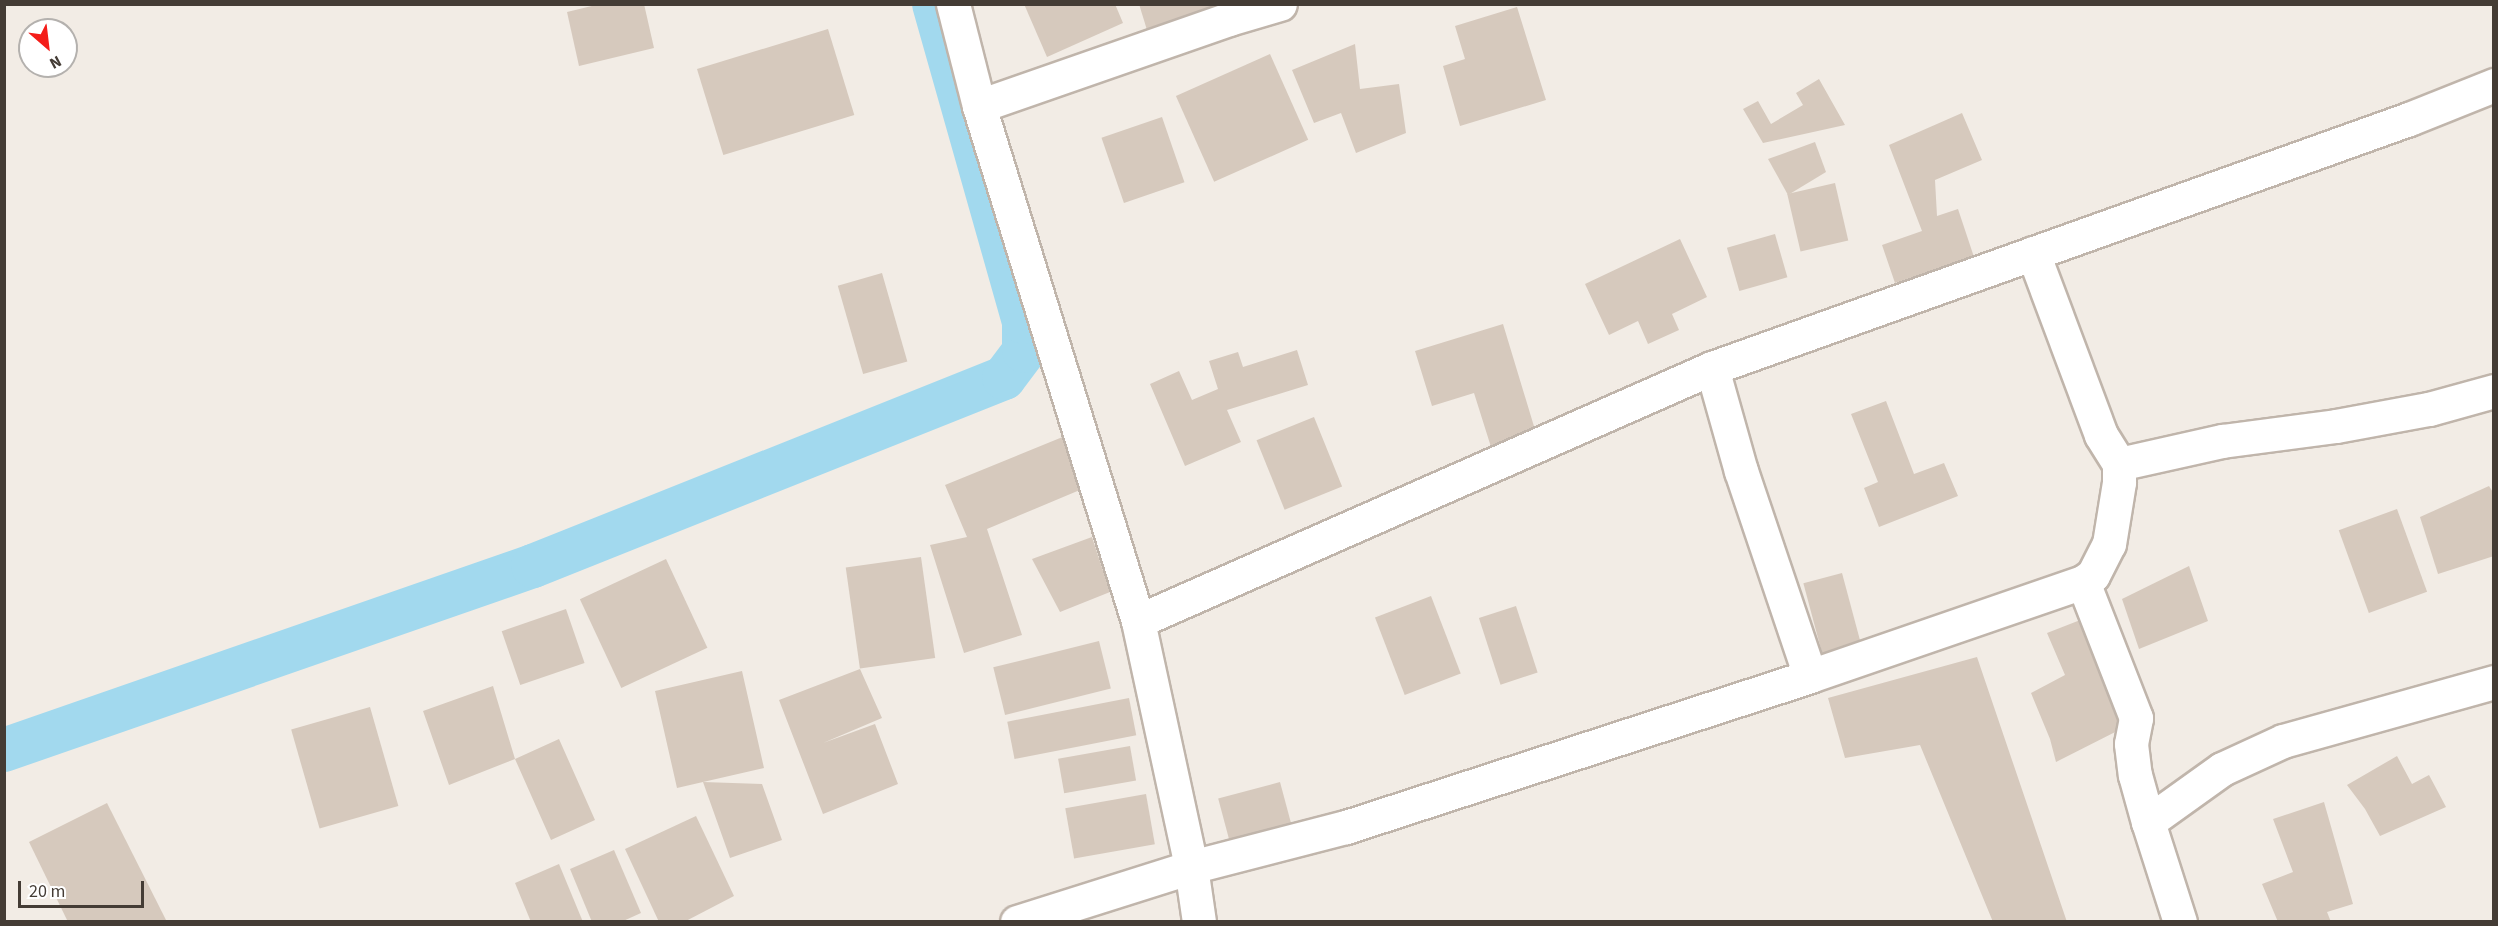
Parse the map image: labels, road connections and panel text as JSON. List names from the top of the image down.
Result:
{
  "scale_bar": "20 m",
  "north": "bottom right"
}
